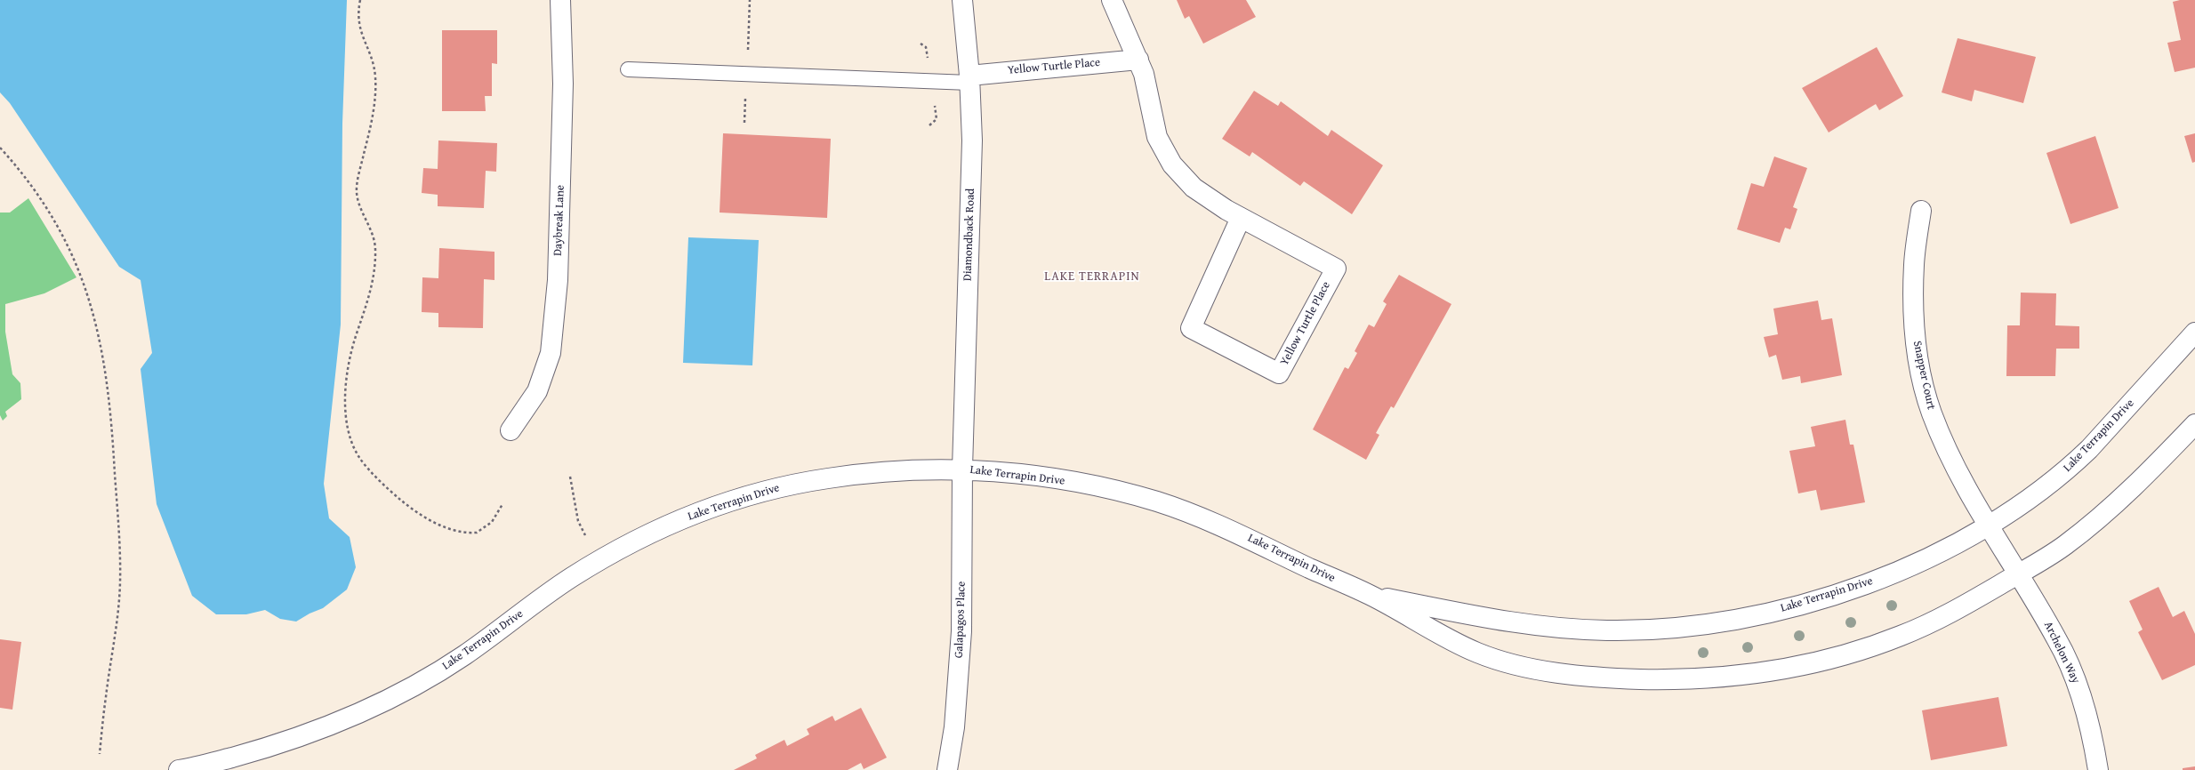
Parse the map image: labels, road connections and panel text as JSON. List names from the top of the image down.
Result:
{
  "streets": {
    "street": [
      "Yellow Turtle Place",
      "Daybreak Lane",
      "Diamondback Road",
      "Snapper Court",
      "Lake Terrapin Drive",
      "Galapagos Place",
      "Archelon Way"
    ]
  },
  "crossings": [
    ["Yellow Turtle Place", "Diamondback Road"],
    ["Diamondback Road", "Lake Terrapin Drive"],
    ["Diamondback Road", "Galapagos Place"],
    ["Snapper Court", "Lake Terrapin Drive"],
    ["Snapper Court", "Archelon Way"],
    ["Lake Terrapin Drive", "Galapagos Place"],
    ["Lake Terrapin Drive", "Archelon Way"]
  ],
  "districts": ["LAKE TERRAPIN"]
}
